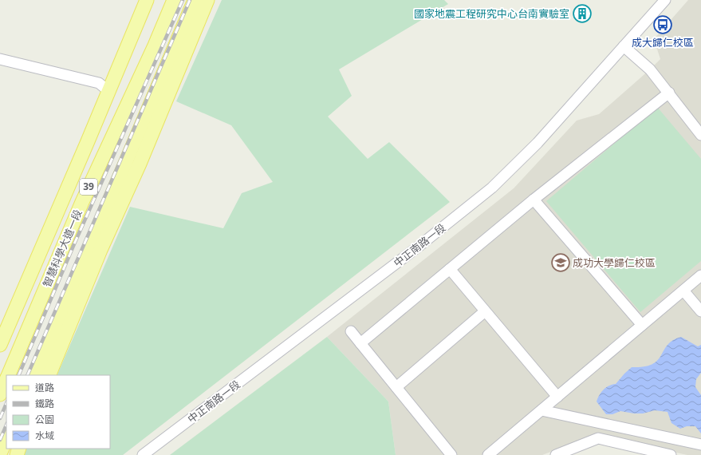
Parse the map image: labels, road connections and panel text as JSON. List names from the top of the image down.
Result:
{
  "streets": {
    "main road": ["39", "智慧科學大道一段"],
    "street": ["中正南路一段"]
  },
  "places": {
    "building": ["國家地震工程研究中心台南實驗室"],
    "bus stop": ["成大歸仁校區"],
    "school or university": ["成功大學歸仁校區"]
  },
  "legend": [
    "道路",
    "鐵路",
    "公園",
    "水域"
  ]
}
